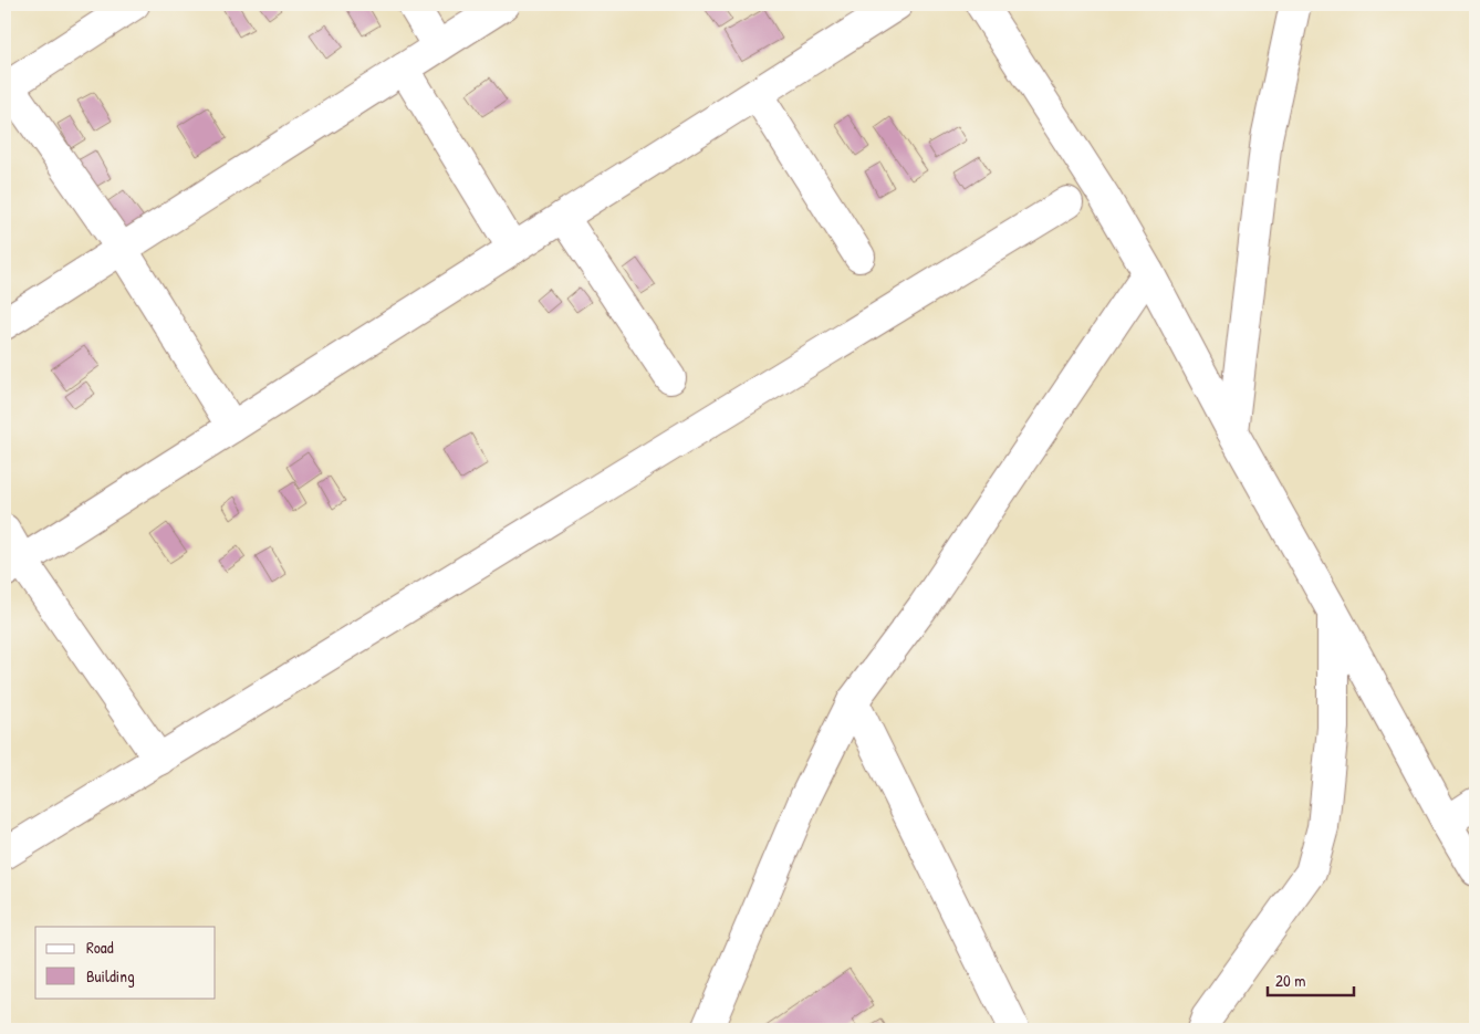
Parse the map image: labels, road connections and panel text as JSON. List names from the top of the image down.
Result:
{
  "legend": ["Road", "Building"],
  "scale_bar": "20 m"
}
